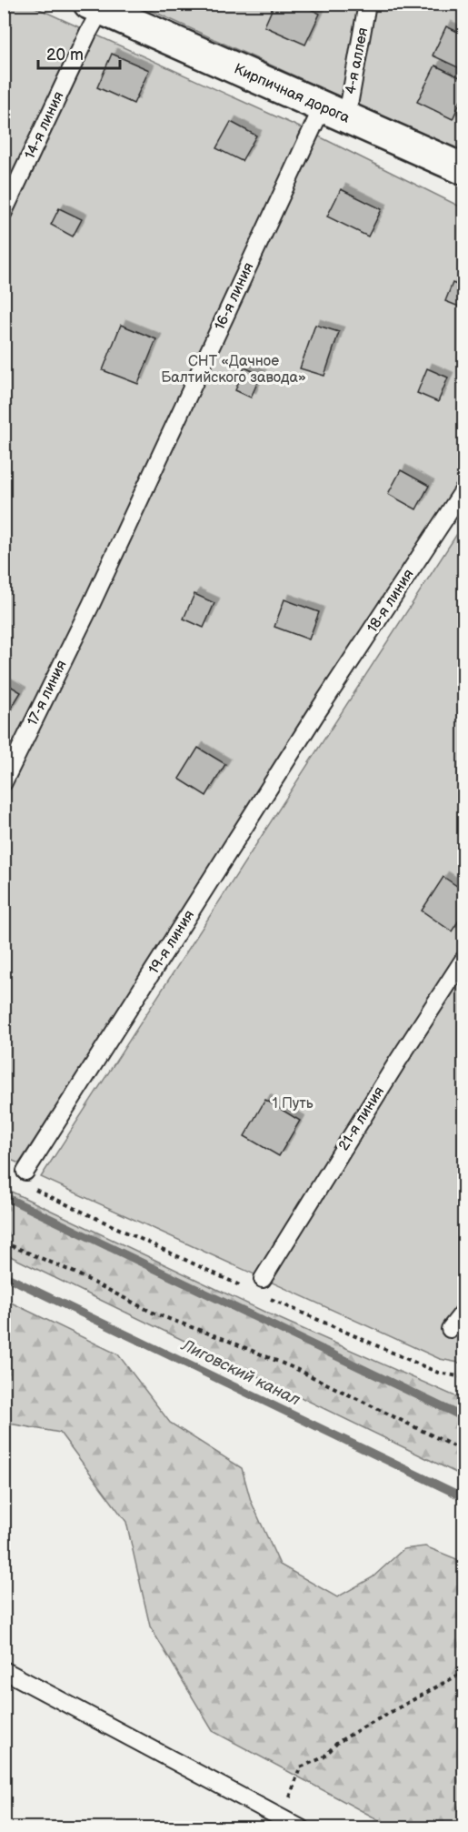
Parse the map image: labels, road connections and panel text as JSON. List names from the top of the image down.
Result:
{
  "streets": {
    "street": ["Кирпичная дорога"],
    "lane": [
      "4-я аллея",
      "14-я линия",
      "16-я линия",
      "18-я линия",
      "17-я линия",
      "19-я линия",
      "21-я линия"
    ]
  },
  "crossings": [
    ["4-я аллея", "Кирпичная дорога"],
    ["4-я аллея", "16-я линия"],
    ["Кирпичная дорога", "14-я линия"],
    ["Кирпичная дорога", "16-я линия"],
    ["16-я линия", "17-я линия"],
    ["18-я линия", "19-я линия"]
  ],
  "water": ["Лиговский канал"],
  "parks": ["СНТ «Дачное Балтийского завода»", "1 Путь"],
  "scale_bar": "20 m"
}
